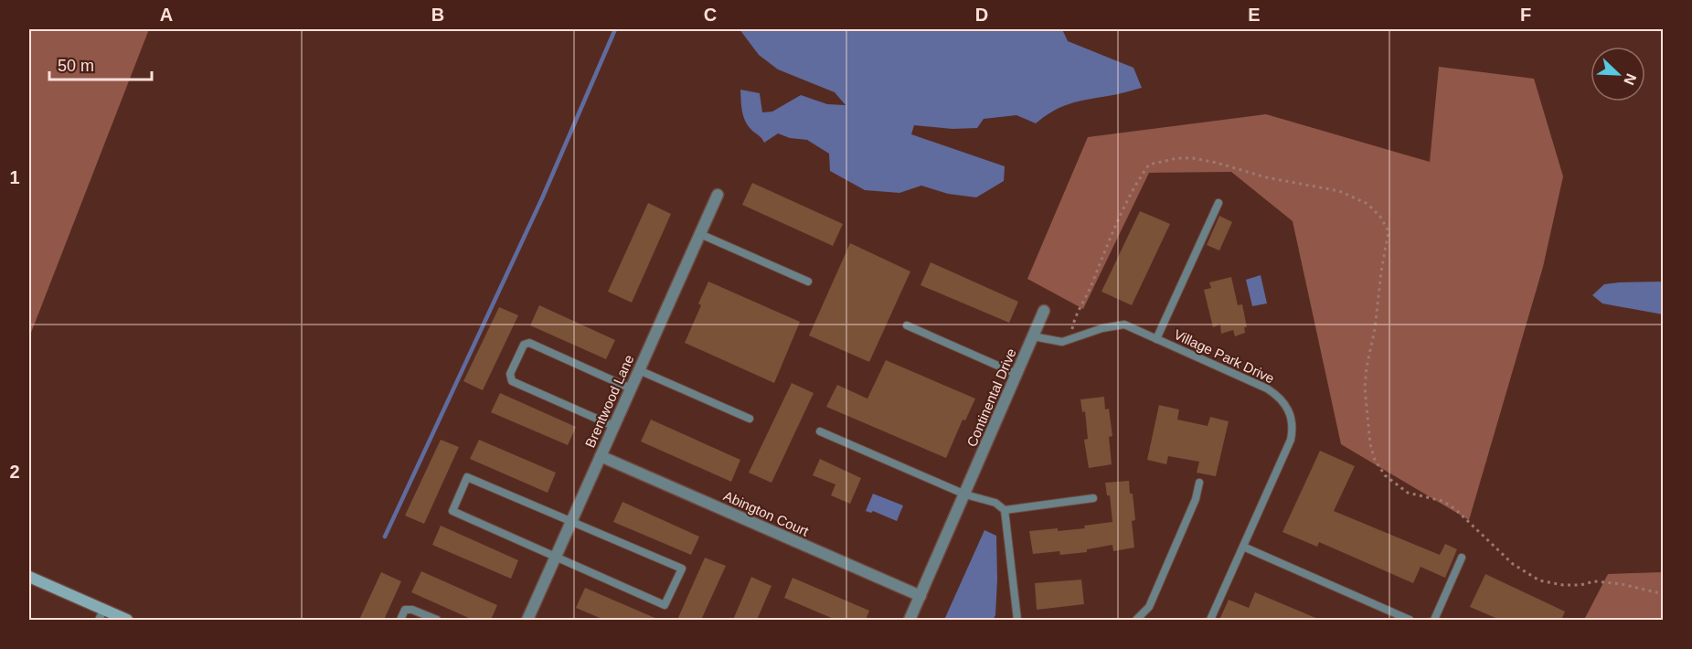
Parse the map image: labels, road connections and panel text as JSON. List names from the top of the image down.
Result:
{
  "streets": {
    "street": ["Continental Drive", "Brentwood Lane", "Abington Court"],
    "lane": ["Village Park Drive"]
  },
  "crossings": [
    ["Village Park Drive", "Continental Drive"],
    ["Continental Drive", "Abington Court"],
    ["Brentwood Lane", "Abington Court"]
  ],
  "scale_bar": "50 m",
  "north": "bottom right",
  "grid": {
    "columns": [
      "A",
      "B",
      "C",
      "D",
      "E",
      "F"
    ],
    "rows": ["1", "2"]
  }
}
